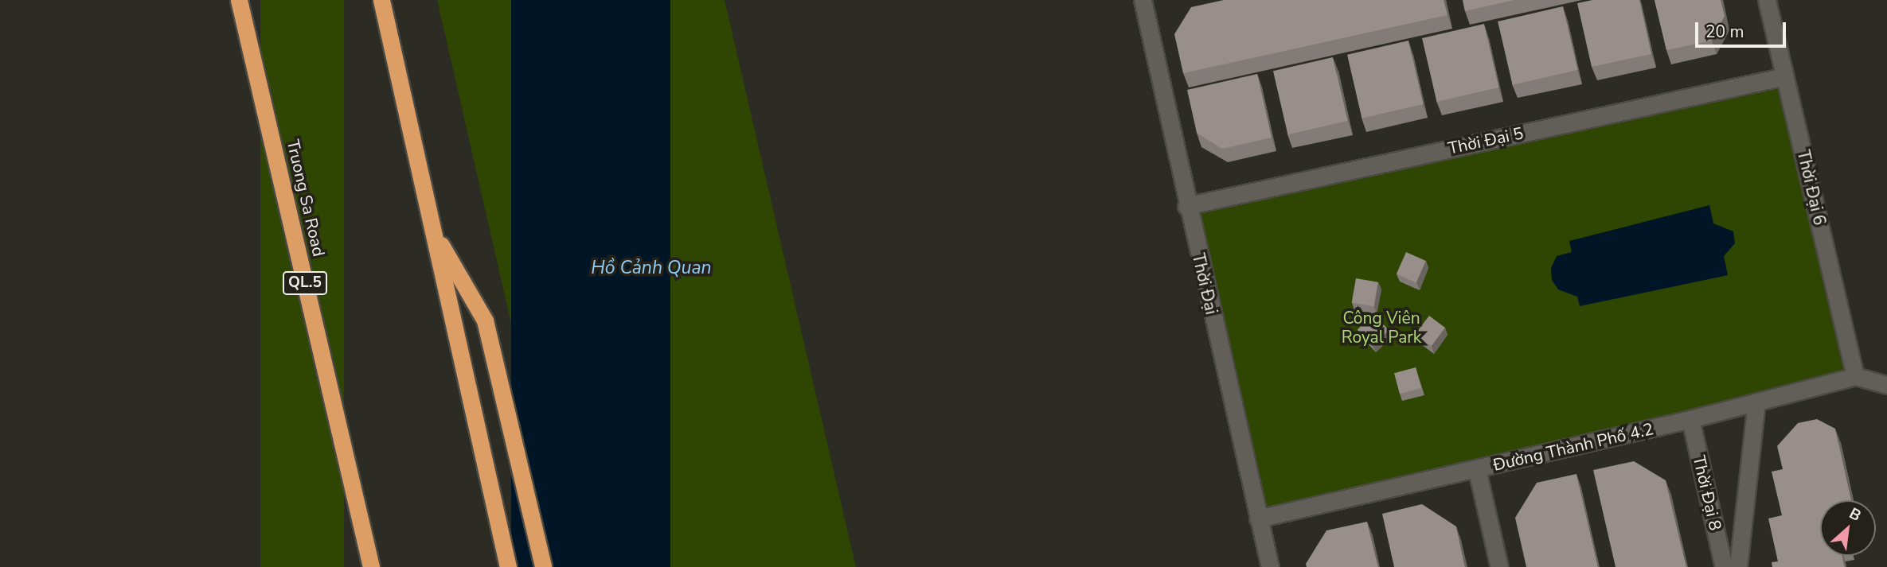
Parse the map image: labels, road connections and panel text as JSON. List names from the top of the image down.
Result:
{
  "streets": {
    "highway": ["Truong Sa Road", "QL.5"],
    "street": [
      "Thời Đại 5",
      "Thời Đại 6",
      "Thời Đại",
      "Đường Thành Phố 4.2",
      "Thời Đại 8"
    ]
  },
  "crossings": [
    ["Thời Đại 5", "Thời Đại 6"],
    ["Thời Đại 5", "Thời Đại"],
    ["Thời Đại 6", "Đường Thành Phố 4.2"],
    ["Thời Đại", "Đường Thành Phố 4.2"],
    ["Đường Thành Phố 4.2", "Thời Đại 8"]
  ],
  "water": ["Hồ Cảnh Quan"],
  "parks": ["Công Viên Royal Park"],
  "scale_bar": "20 m",
  "north": "top right"
}
